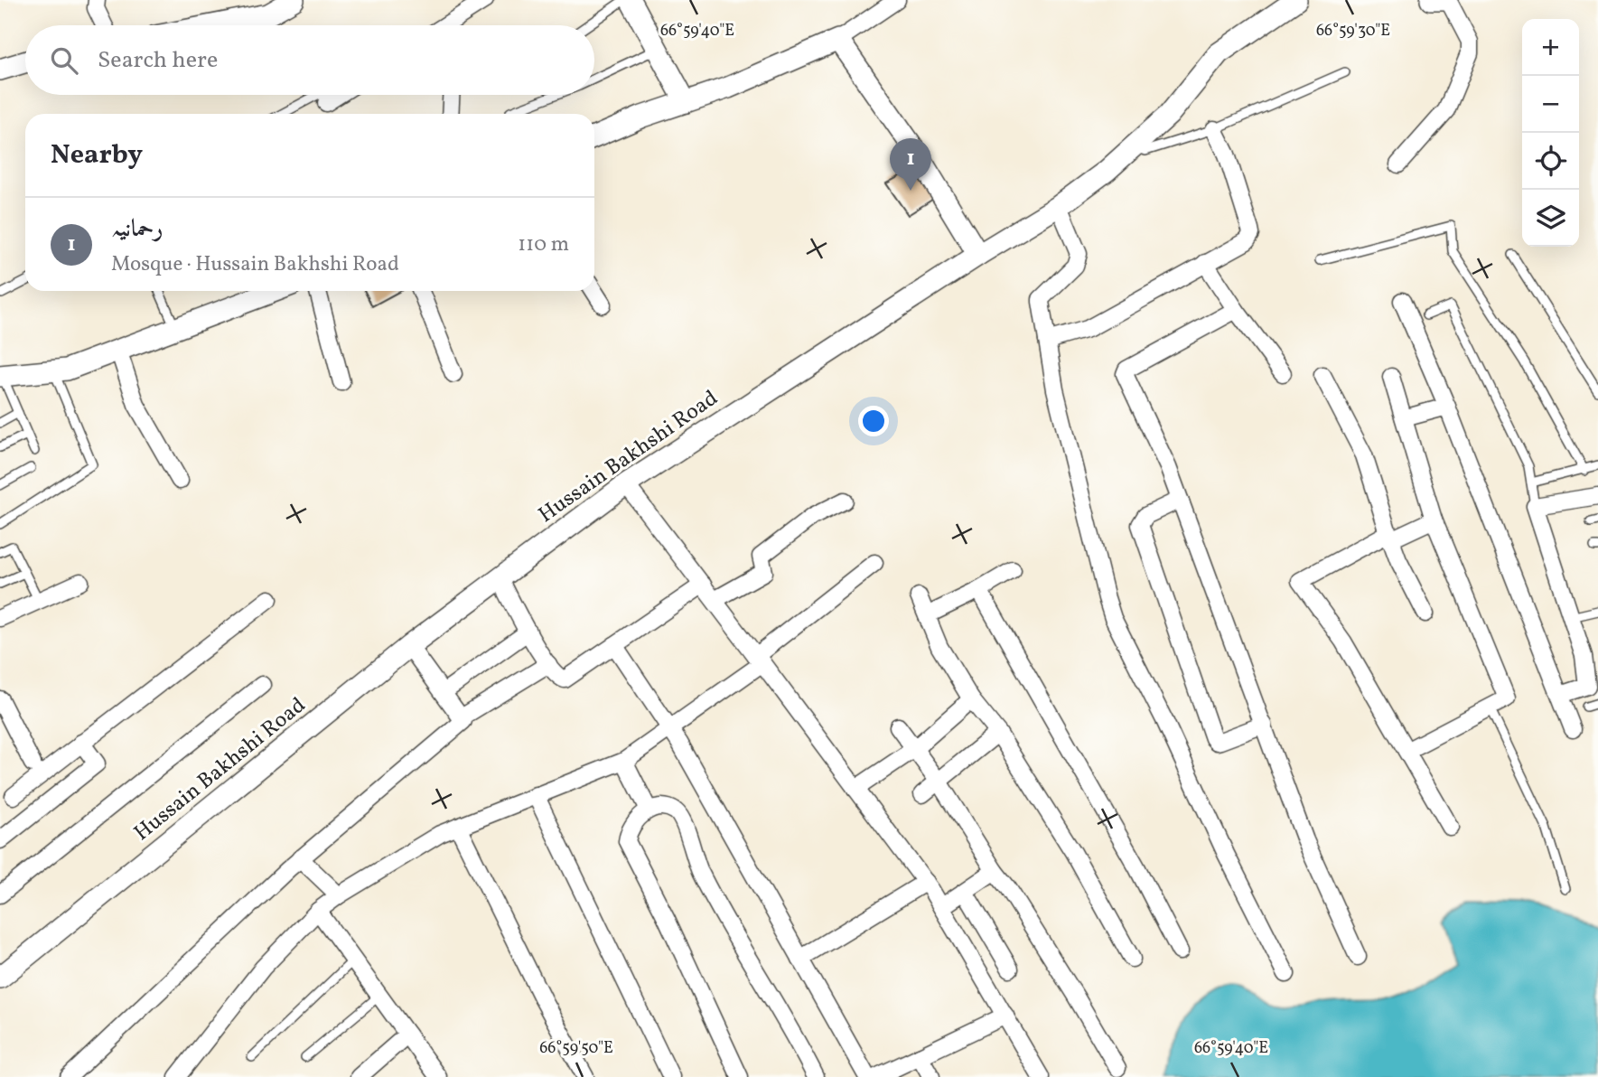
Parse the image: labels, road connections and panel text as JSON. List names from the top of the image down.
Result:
{
  "streets": {
    "street": ["Hussain Bakhshi Road"]
  },
  "page": {
    "map_buttons": ["+", "−"],
    "search": "Search here",
    "heading": "Nearby",
    "pins": "1",
    "list": [
      {
        "mark": "1",
        "name": "رحمانیہ",
        "note": "Mosque · Hussain Bakhshi Road",
        "value": "110 m"
      }
    ]
  },
  "coordinates": ["66°59'40\"E", "66°59'30\"E", "66°59'50\"E"]
}
